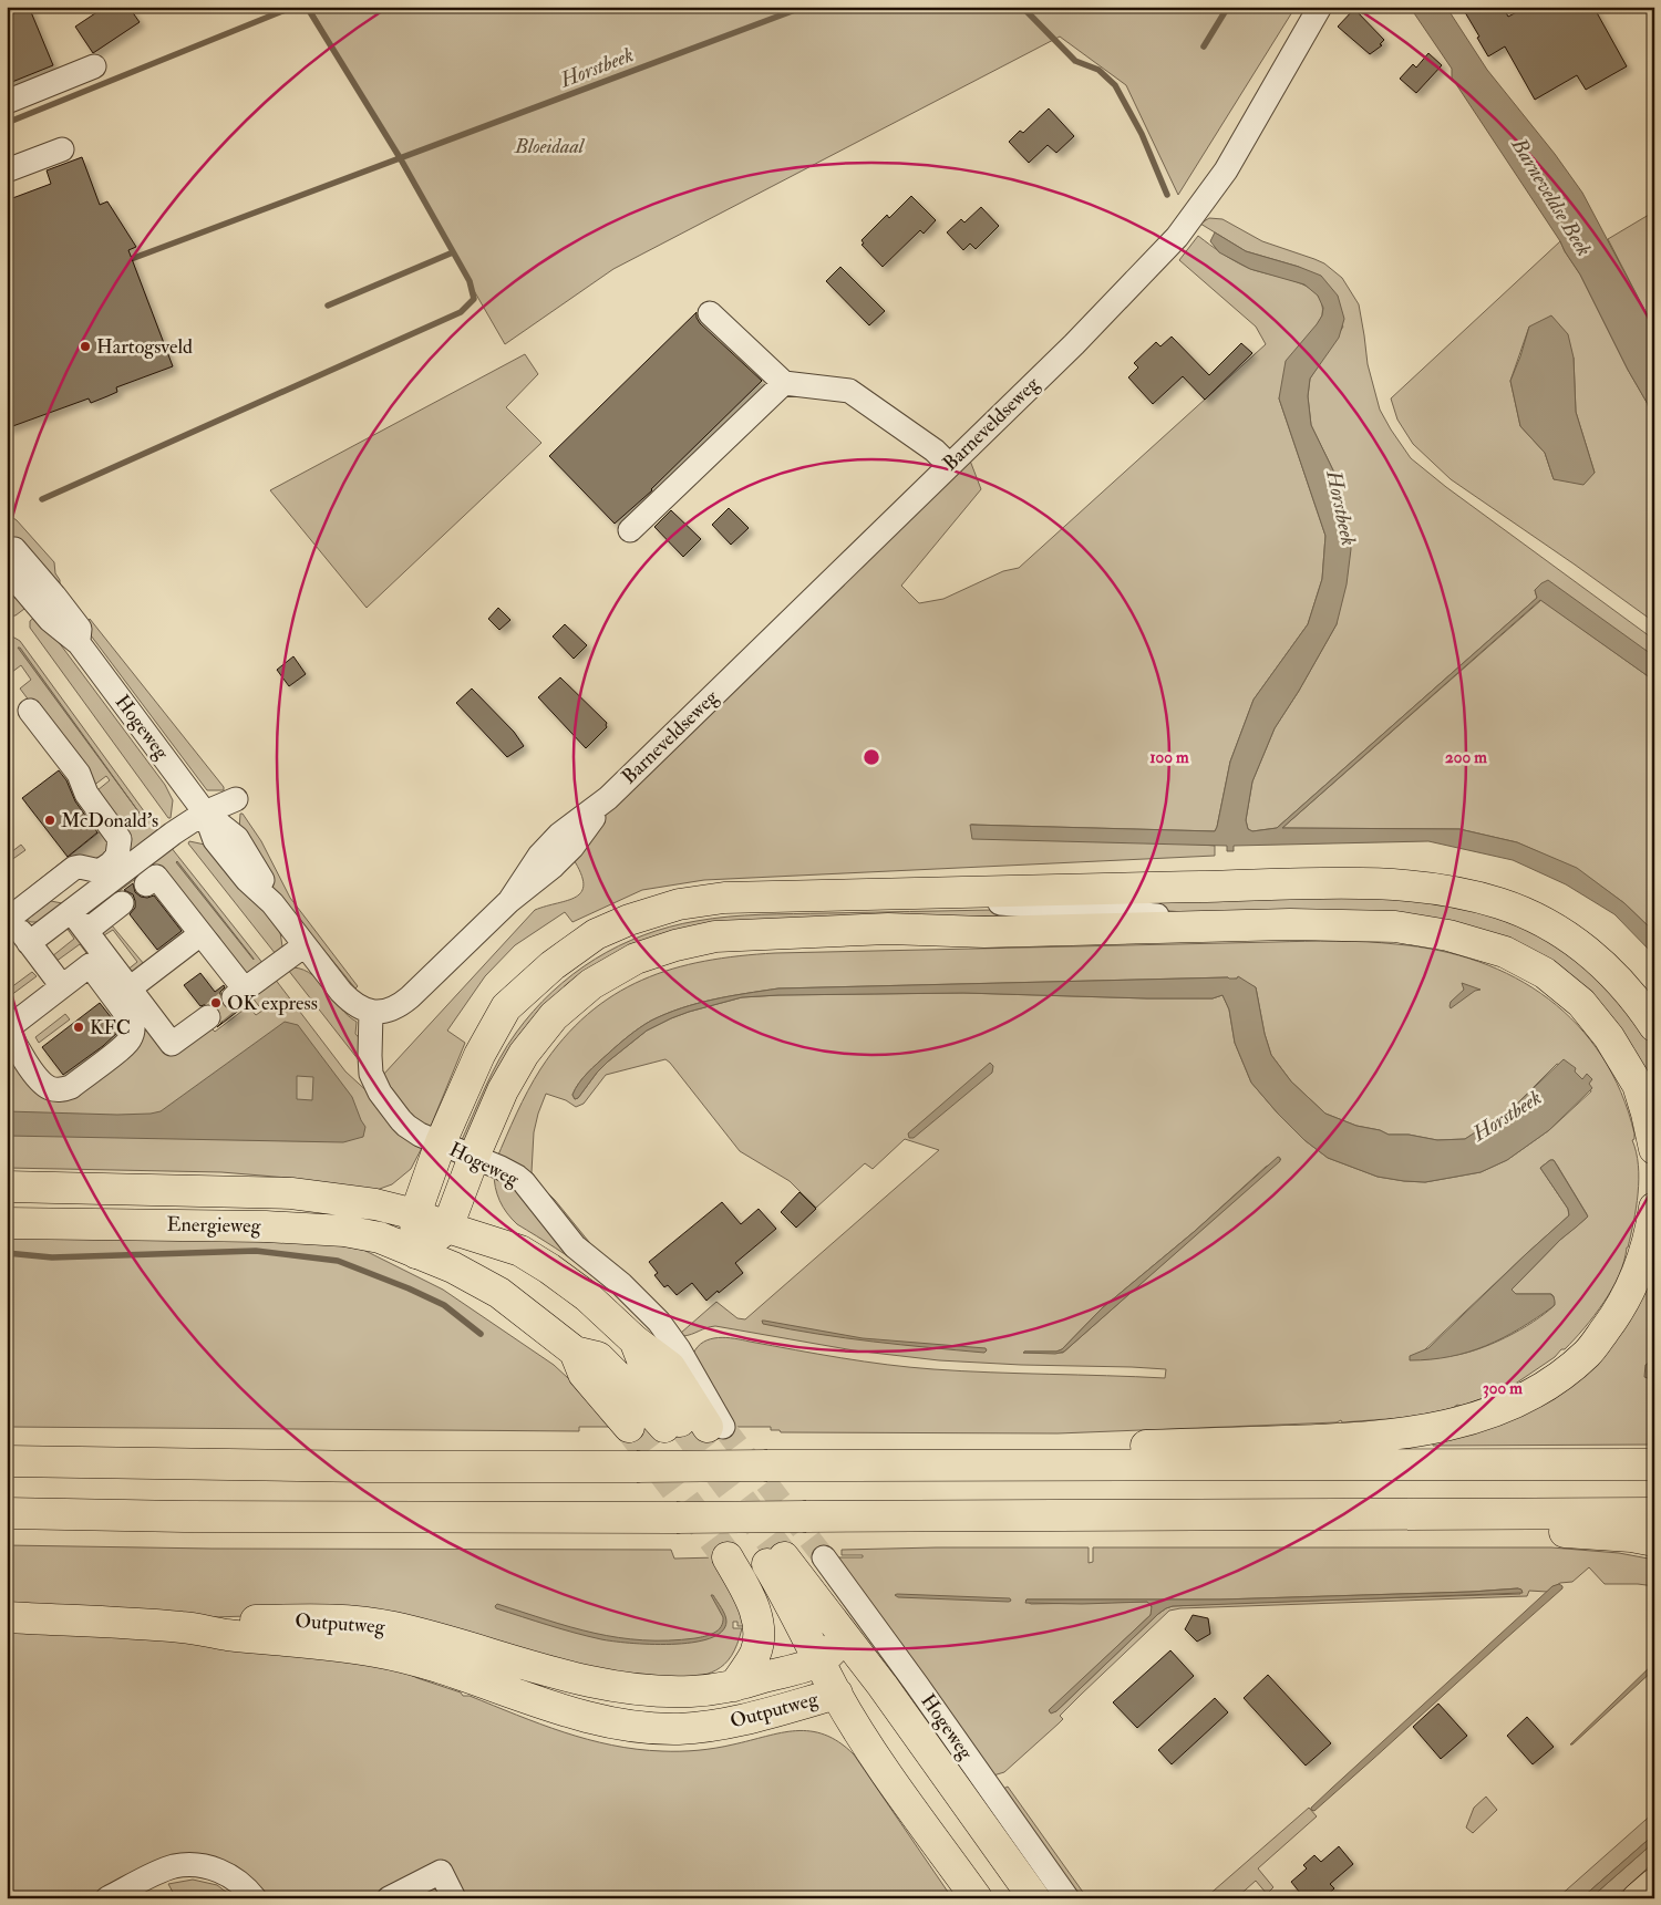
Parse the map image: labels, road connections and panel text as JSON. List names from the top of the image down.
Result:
{
  "streets": {
    "main road": ["Hogeweg", "Energieweg", "Outputweg"],
    "street": ["Barneveldseweg"]
  },
  "crossings": [
    ["Barneveldseweg", "Hogeweg"],
    ["Hogeweg", "Outputweg"]
  ],
  "water": ["Horstbeek", "Barneveldse Beek"],
  "parks": ["Bloeidaal"],
  "places": [
    "Hartogsveld",
    "McDonald's",
    "OK express",
    "KFC"
  ],
  "rings": ["100 m", "200 m", "300 m"]
}
